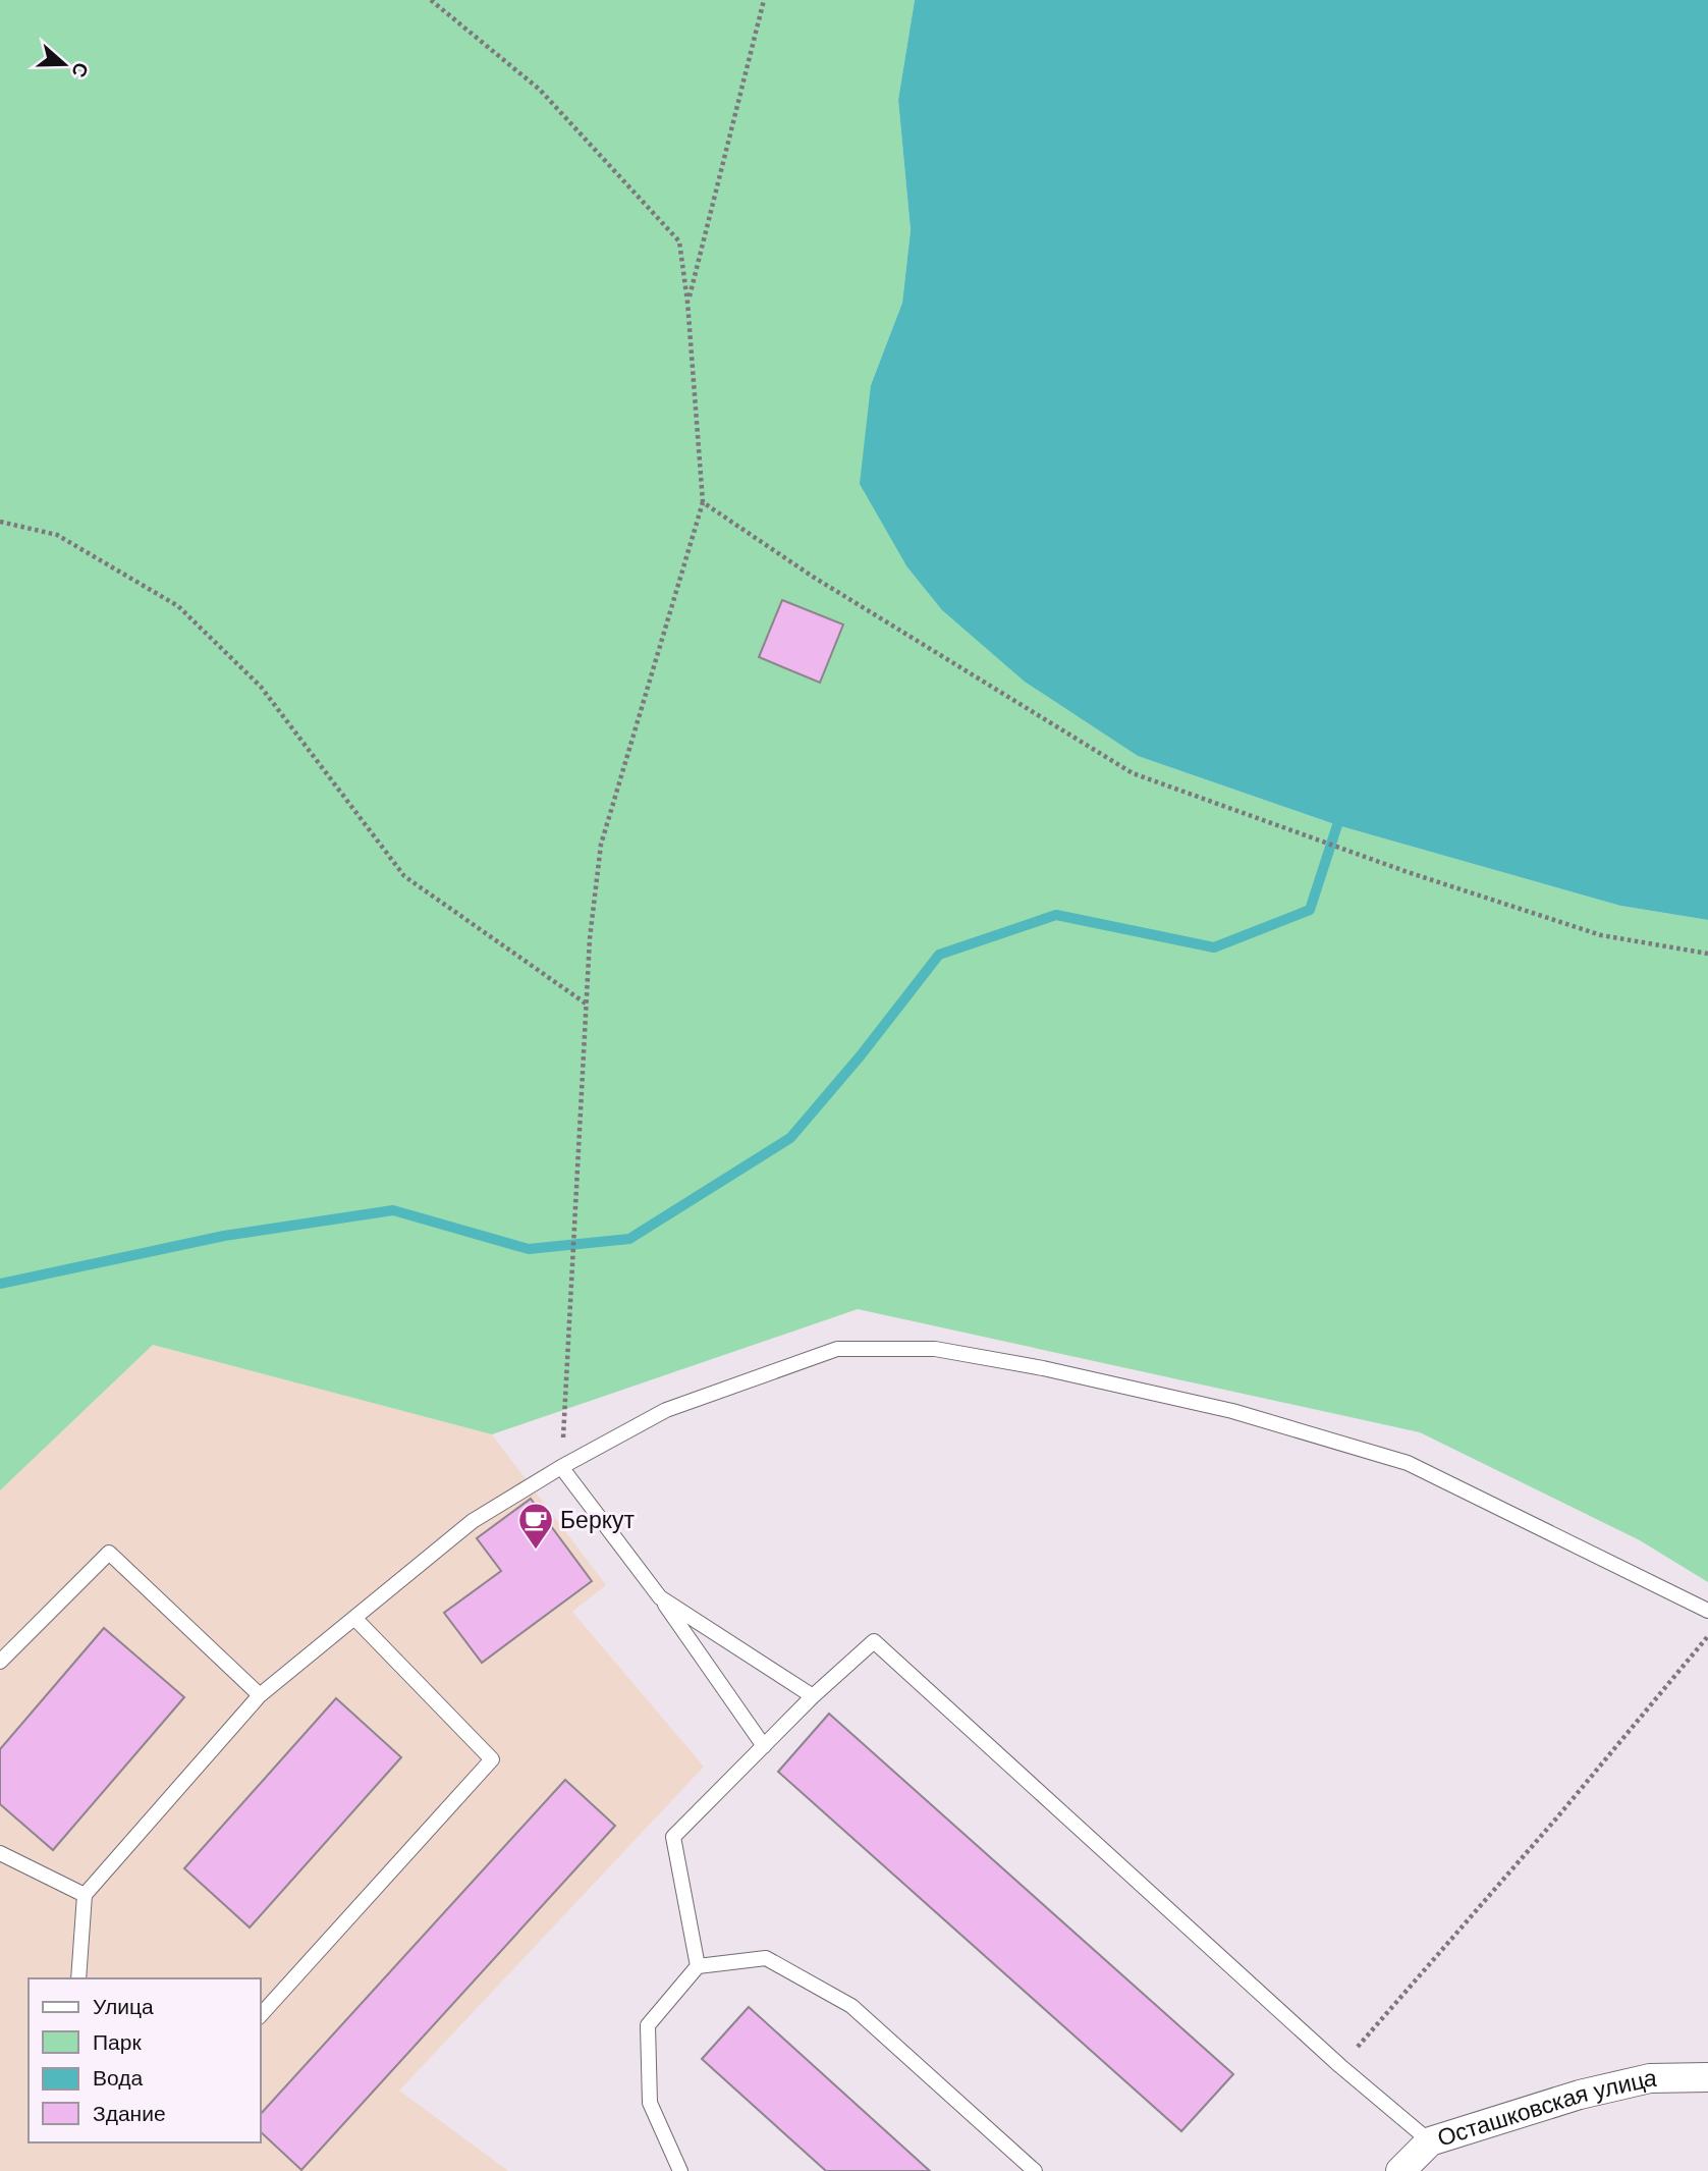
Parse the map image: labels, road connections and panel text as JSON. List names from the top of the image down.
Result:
{
  "streets": {
    "street": ["Осташковская улица"]
  },
  "places": {
    "cafe": ["Беркут"]
  },
  "legend": [
    "Улица",
    "Парк",
    "Вода",
    "Здание"
  ],
  "north": "right"
}
